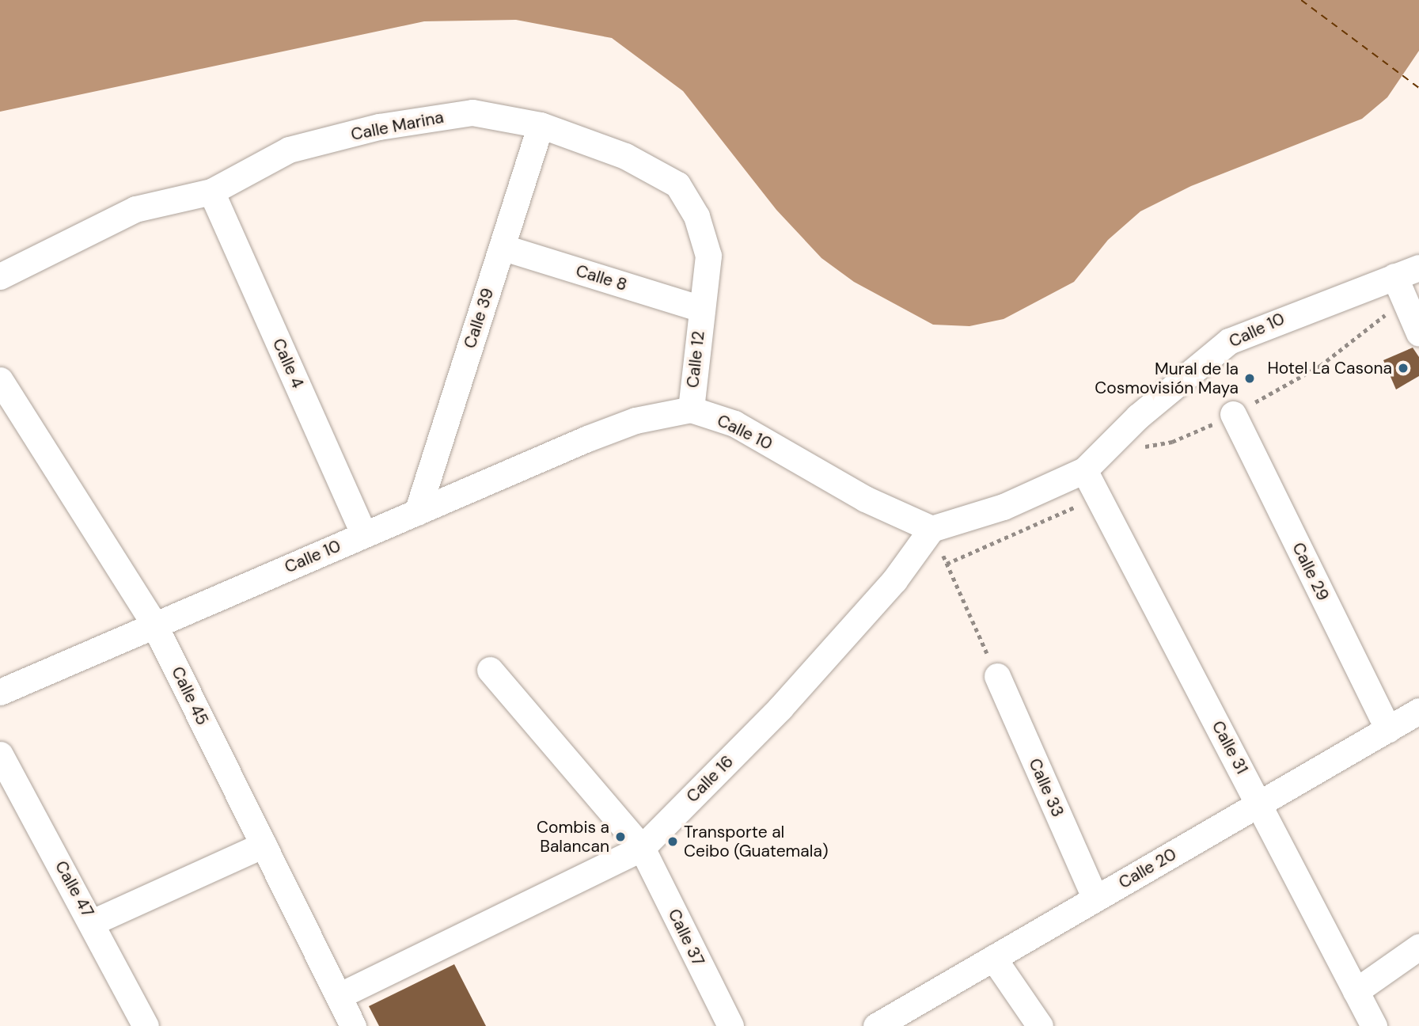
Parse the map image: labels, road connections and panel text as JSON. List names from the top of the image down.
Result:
{
  "streets": {
    "street": [
      "Calle Marina",
      "Calle 8",
      "Calle 39",
      "Calle 10",
      "Calle 12",
      "Calle 4",
      "Calle 29",
      "Calle 45",
      "Calle 31",
      "Calle 16",
      "Calle 33",
      "Calle 20",
      "Calle 47",
      "Calle 37"
    ]
  },
  "crossings": [
    ["Calle Marina", "Calle 8"],
    ["Calle Marina", "Calle 39"],
    ["Calle Marina", "Calle 12"],
    ["Calle Marina", "Calle 4"],
    ["Calle 8", "Calle 39"],
    ["Calle 8", "Calle 12"],
    ["Calle 39", "Calle 10"],
    ["Calle 10", "Calle 12"],
    ["Calle 10", "Calle 4"],
    ["Calle 10", "Calle 45"],
    ["Calle 10", "Calle 31"],
    ["Calle 10", "Calle 16"],
    ["Calle 29", "Calle 20"],
    ["Calle 45", "Calle 16"],
    ["Calle 31", "Calle 20"],
    ["Calle 16", "Calle 37"],
    ["Calle 33", "Calle 20"]
  ],
  "places": [
    "Hotel La Casona",
    "Mural de la Cosmovisión Maya",
    "Combis a Balancan",
    "Transporte al Ceibo (Guatemala)"
  ]
}
